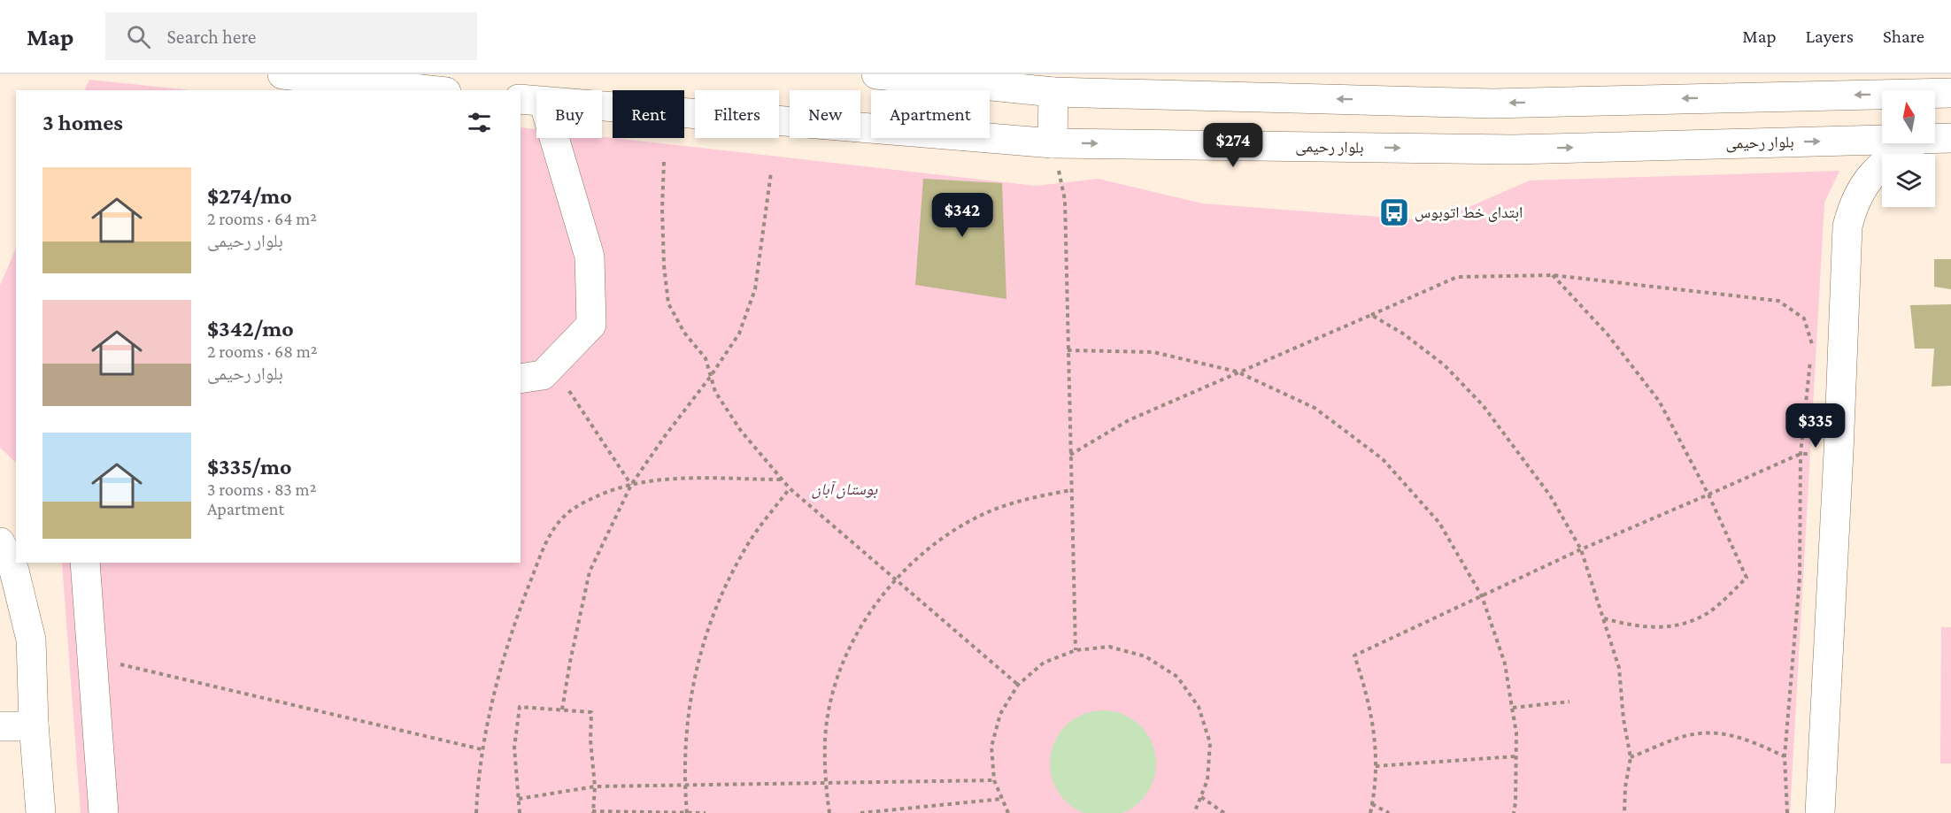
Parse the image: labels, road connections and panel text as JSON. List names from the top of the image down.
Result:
{
  "streets": {
    "main road": ["بلوار رحیمی"]
  },
  "parks": ["بوستان آبان"],
  "places": {
    "bus stop": ["ابتدای خط اتوبوس"]
  },
  "north": "top",
  "page": {
    "header": "Map",
    "search": "Search here",
    "nav": ["Map", "Layers", "Share"],
    "chip": [
      "Buy",
      "Rent",
      "Filters",
      "New",
      "Apartment"
    ],
    "heading": "3 homes",
    "price": ["$274", "$342", "$335"],
    "list": [
      {
        "name": "$274/mo",
        "note": "2 rooms · 64 m² · بلوار رحیمی"
      },
      {
        "name": "$342/mo",
        "note": "2 rooms · 68 m² · بلوار رحیمی"
      },
      {
        "name": "$335/mo",
        "note": "3 rooms · 83 m² · Apartment"
      }
    ]
  }
}
